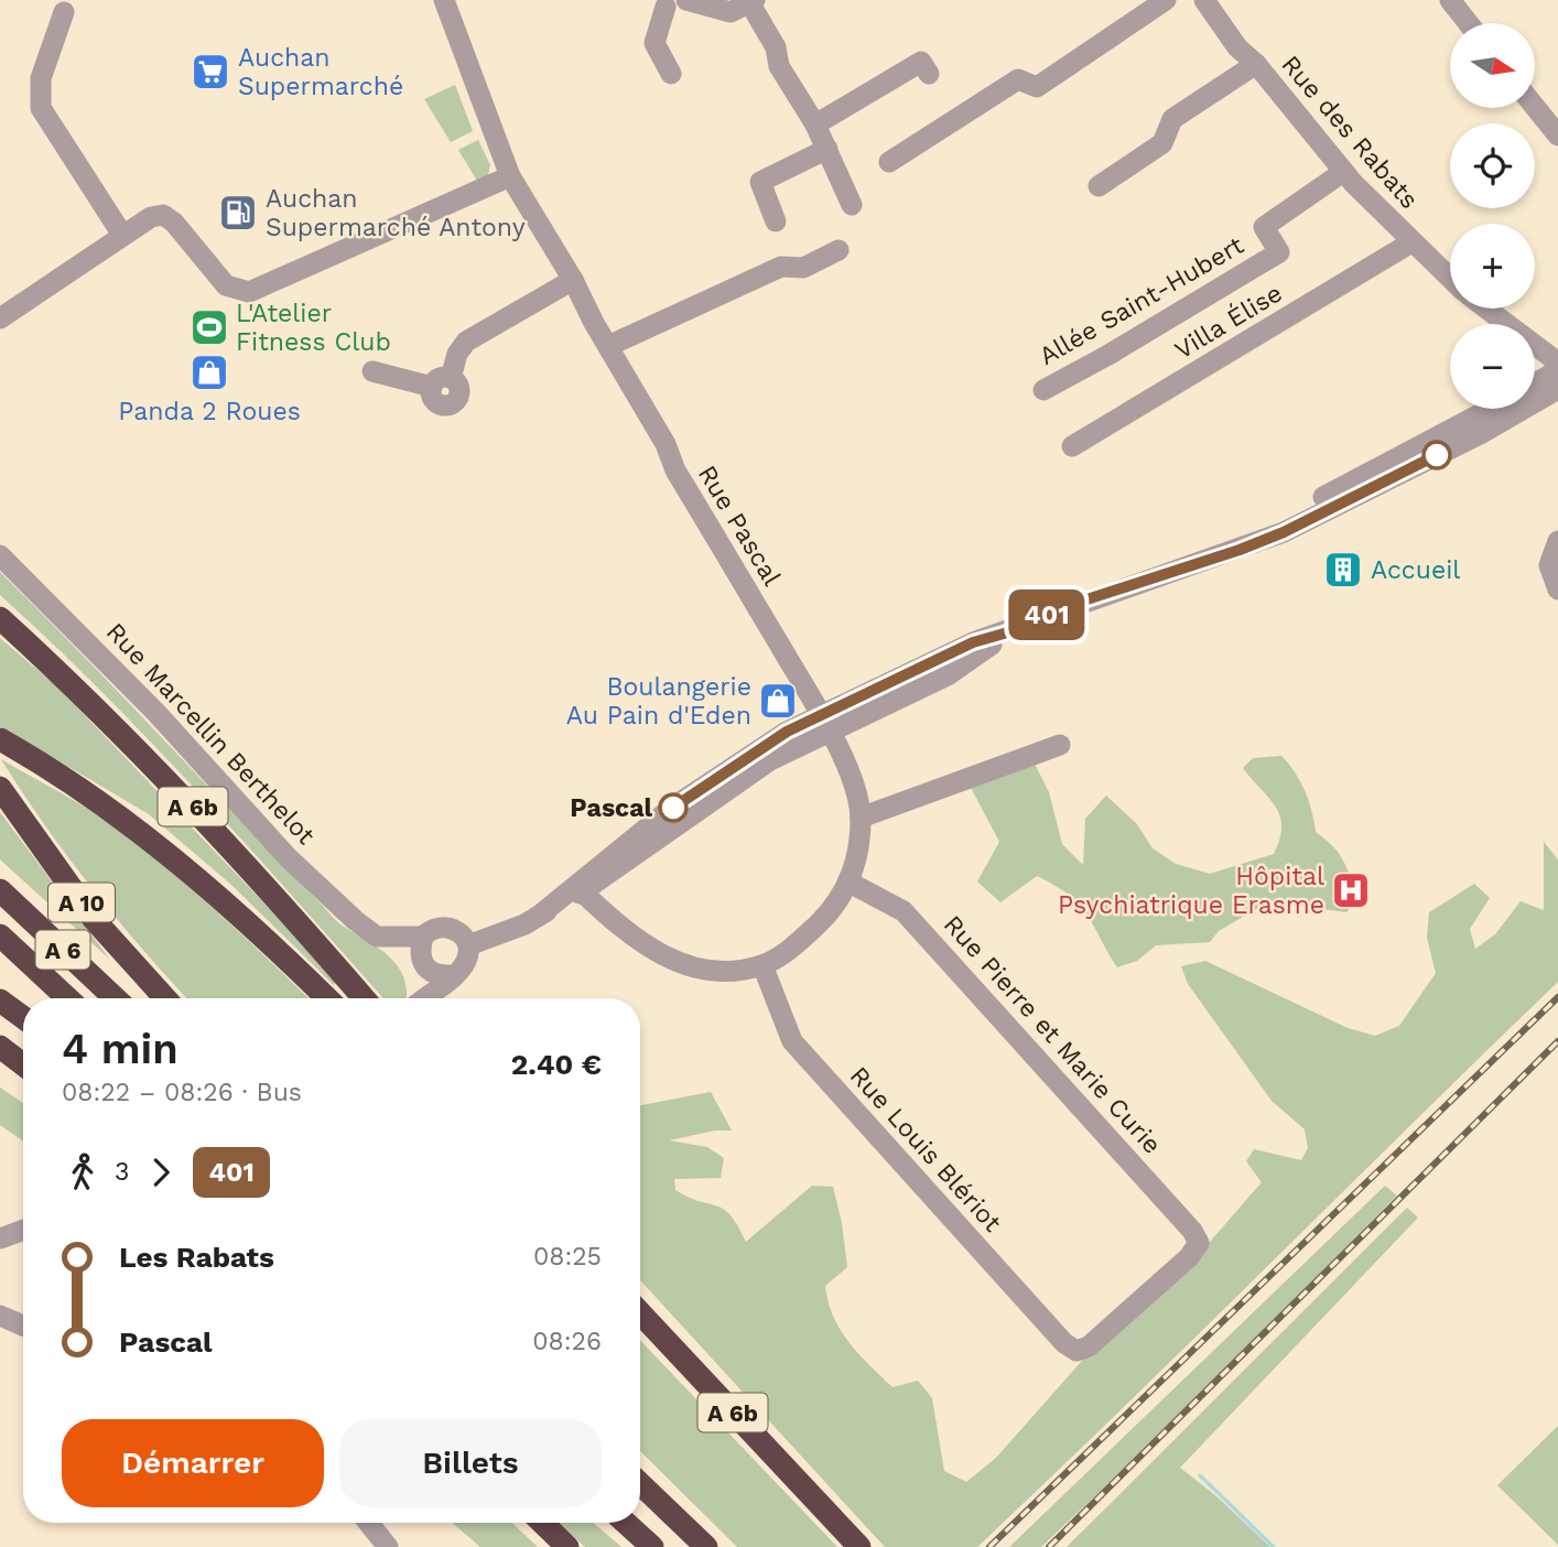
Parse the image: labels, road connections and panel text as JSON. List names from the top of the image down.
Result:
{
  "streets": {
    "highway": ["A 6b", "A 10", "A 6"],
    "street": [
      "Rue des Rabats",
      "Allée Saint-Hubert",
      "Villa Élise",
      "Rue Pascal",
      "Rue Marcellin Berthelot",
      "Rue Pierre et Marie Curie",
      "Rue Louis Blériot"
    ]
  },
  "crossings": [
    ["Rue des Rabats", "Allée Saint-Hubert"],
    ["Rue des Rabats", "Villa Élise"],
    ["Rue Pierre et Marie Curie", "Rue Louis Blériot"]
  ],
  "places": {
    "supermarket": ["Auchan Supermarché"],
    "fuel station": ["Auchan Supermarché Antony"],
    "sports": ["L'Atelier Fitness Club"],
    "shop": ["Panda 2 Roues", "Boulangerie Au Pain d'Eden"],
    "building": ["Accueil"],
    "other": ["Pascal"],
    "hospital": ["Hôpital Psychiatrique Erasme"]
  },
  "lines": ["bus line 401"],
  "north": "right",
  "page": {
    "on_map": "401",
    "map_buttons": ["+", "−"],
    "heading": ["4 min", "08:22 – 08:26 · Bus", "2.40 €"],
    "legs": ["3", "401"],
    "list": [
      {
        "name": "Les Rabats",
        "value": "08:25"
      },
      {
        "name": "Pascal",
        "value": "08:26"
      }
    ],
    "buttons": ["Démarrer", "Billets"]
  }
}
